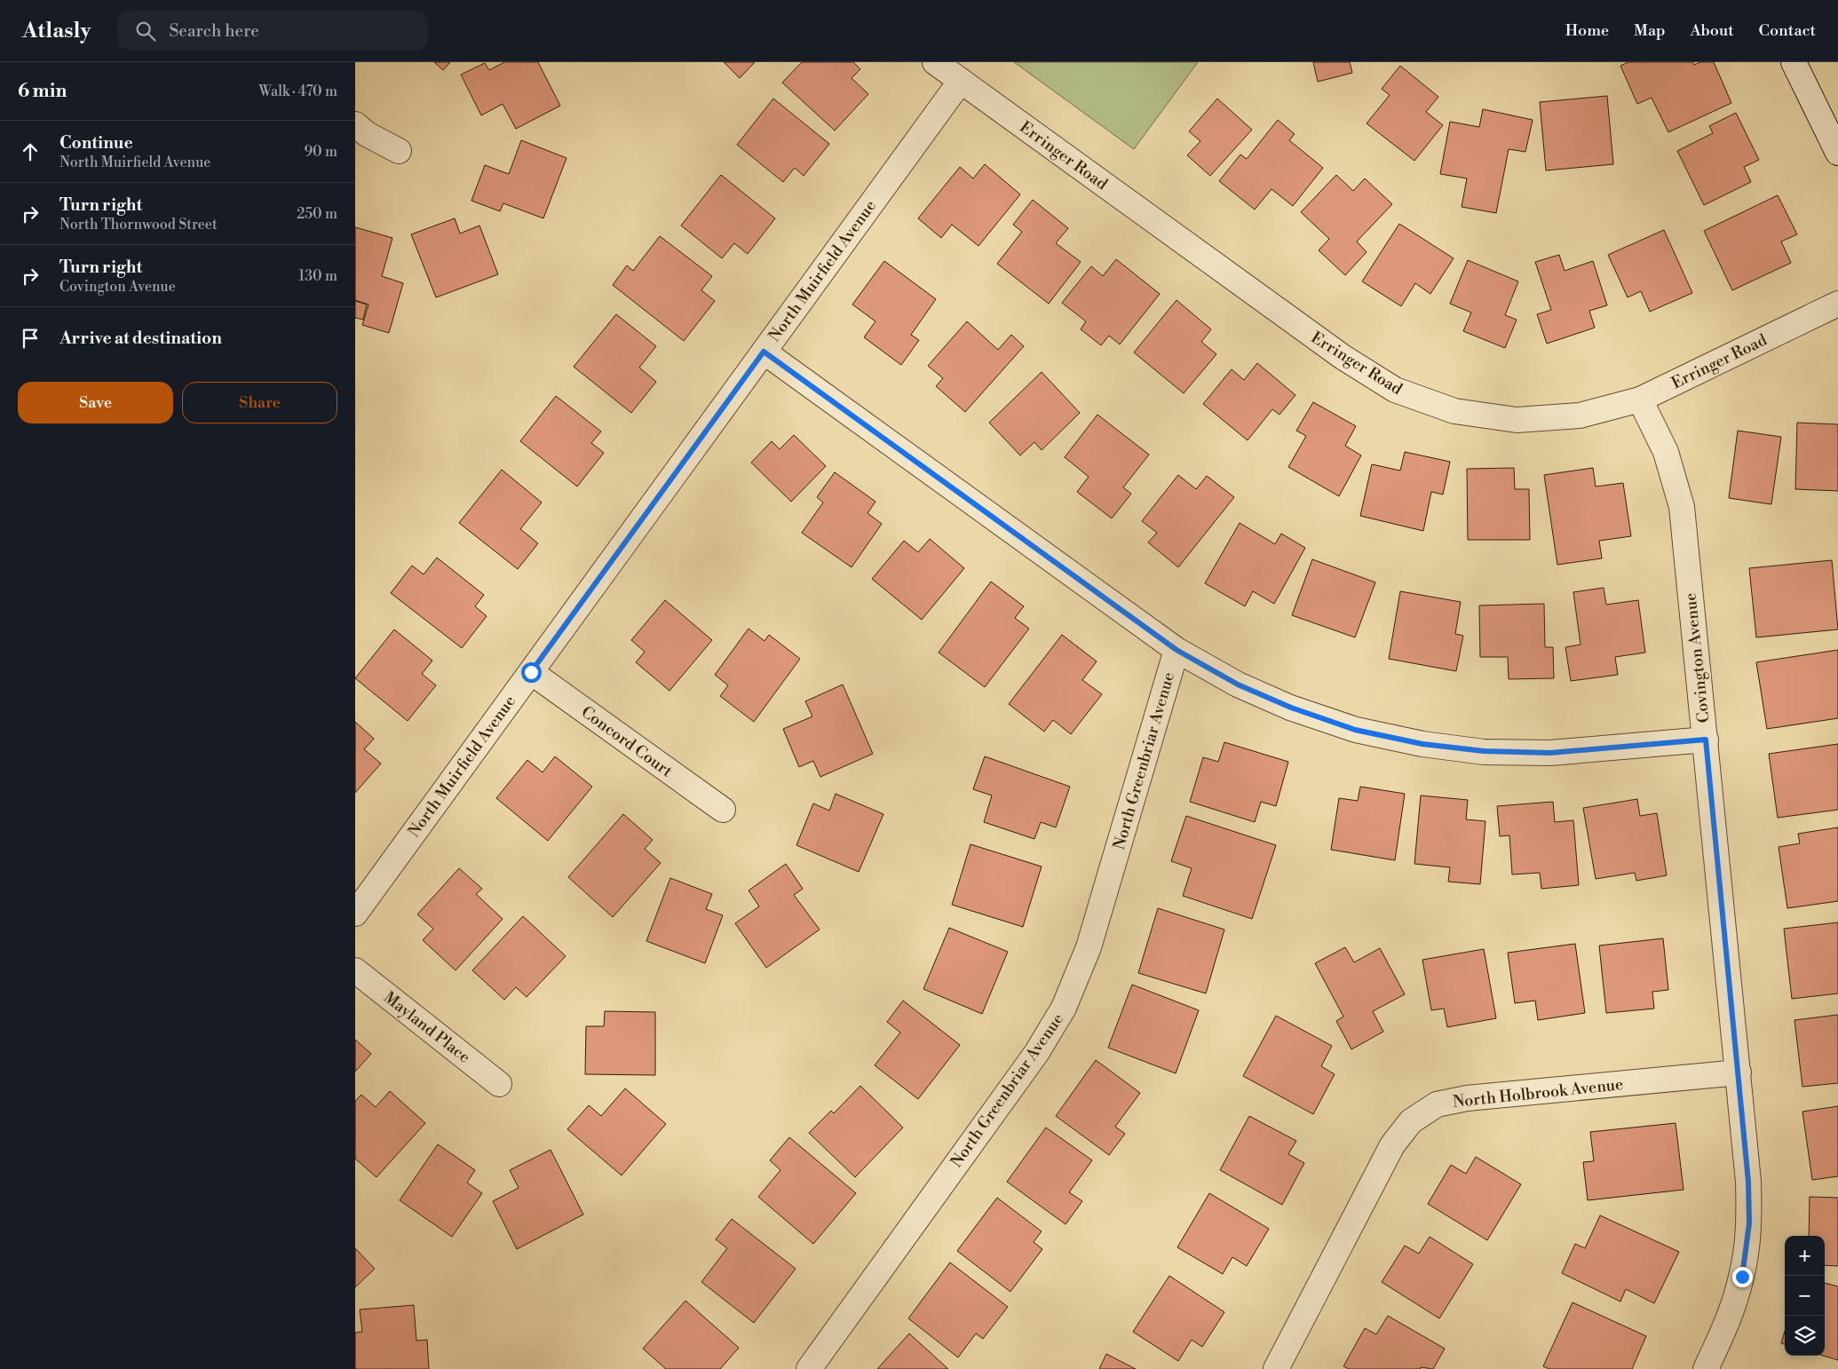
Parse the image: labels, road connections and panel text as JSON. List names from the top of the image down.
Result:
{
  "streets": {
    "street": [
      "Erringer Road",
      "North Muirfield Avenue",
      "Covington Avenue",
      "Concord Court",
      "North Greenbriar Avenue",
      "Mayland Place",
      "North Holbrook Avenue"
    ]
  },
  "crossings": [
    ["Erringer Road", "North Muirfield Avenue"],
    ["Erringer Road", "Covington Avenue"],
    ["North Muirfield Avenue", "Concord Court"],
    ["Covington Avenue", "North Holbrook Avenue"]
  ],
  "page": {
    "header": "Atlasly",
    "search": "Search here",
    "nav": [
      "Home",
      "Map",
      "About",
      "Contact"
    ],
    "heading": ["6 min", "Walk · 470 m"],
    "list": [
      ["Continue", "North Muirfield Avenue", "90 m"],
      ["Turn right", "North Thornwood Street", "250 m"],
      ["Turn right", "Covington Avenue", "130 m"],
      "Arrive at destination"
    ],
    "buttons": ["Save", "Share"],
    "map_buttons": ["+", "−"]
  }
}
